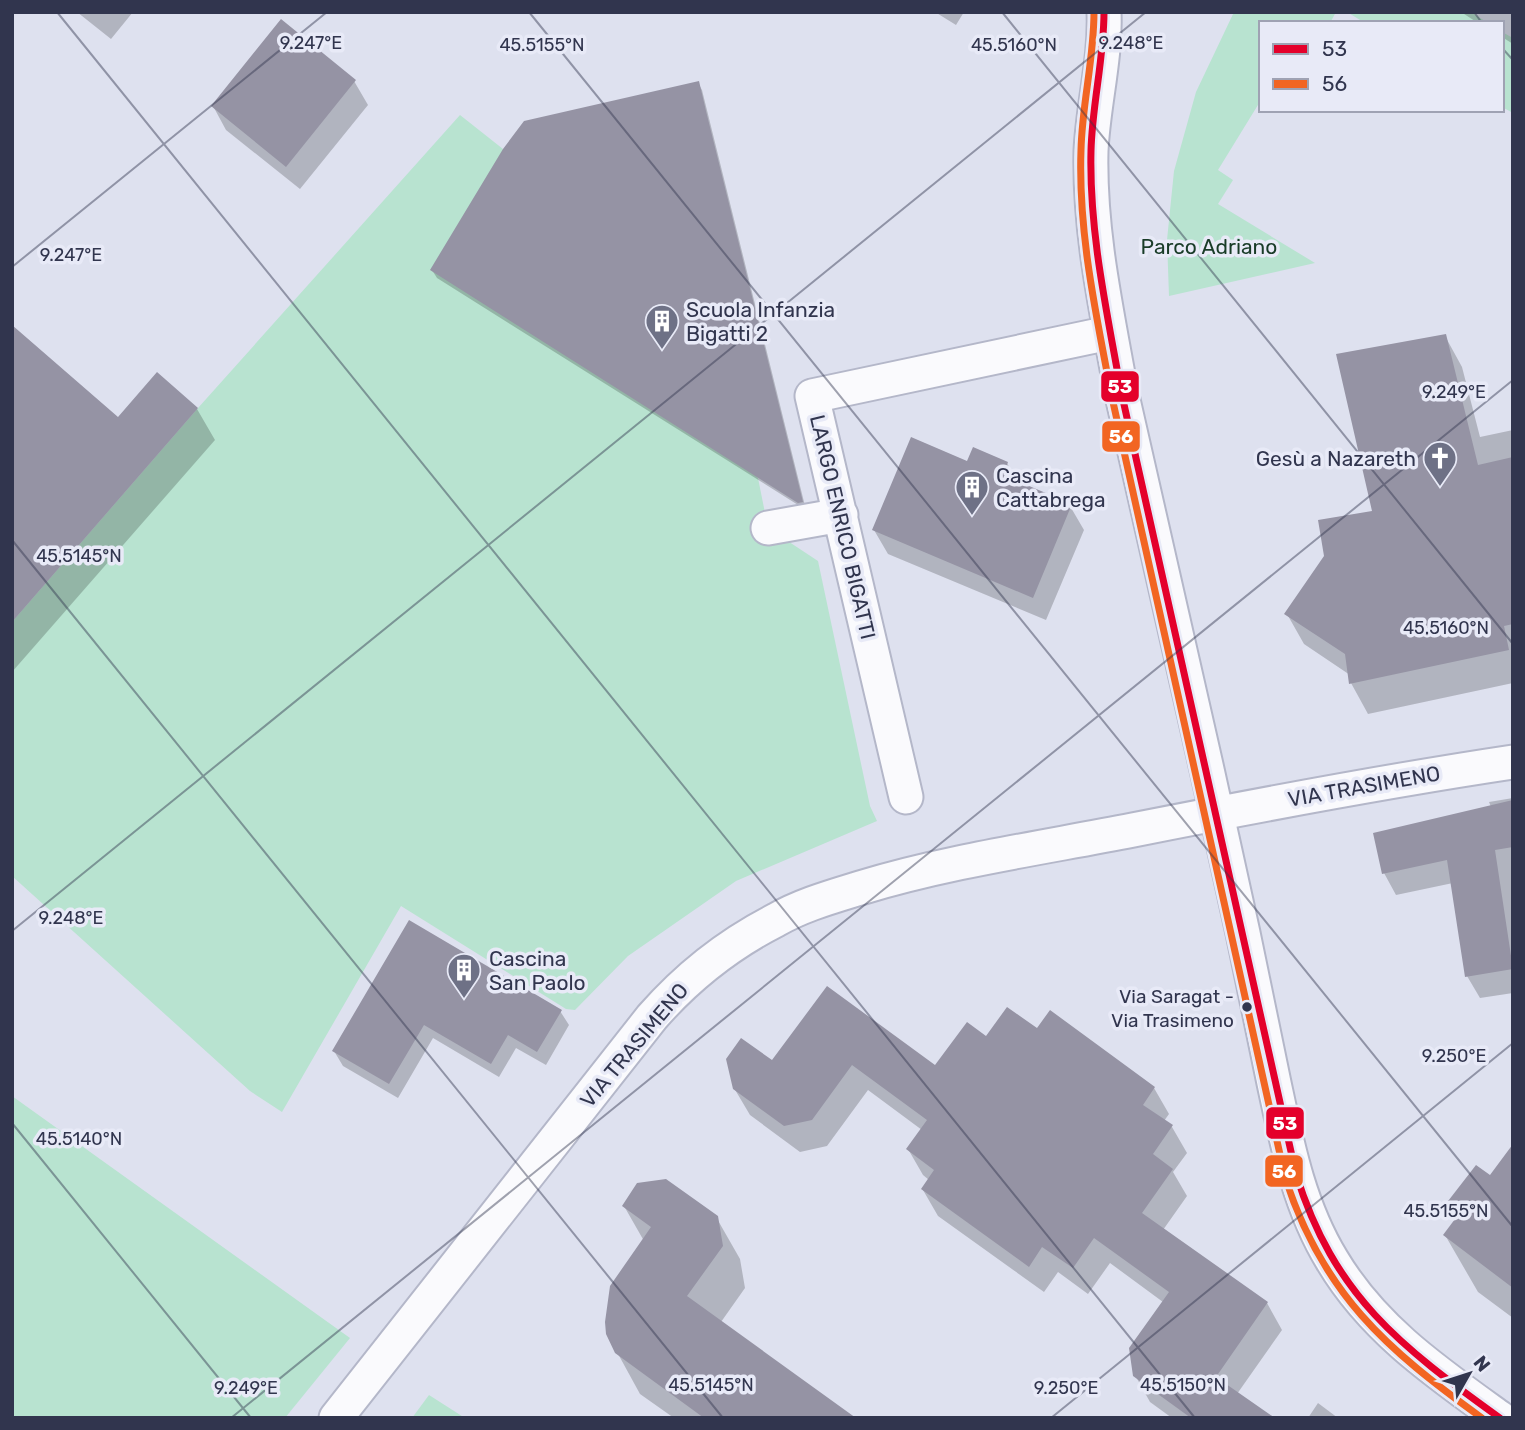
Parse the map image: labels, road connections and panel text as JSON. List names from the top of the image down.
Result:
{
  "streets": {
    "street": ["LARGO ENRICO BIGATTI", "VIA TRASIMENO"]
  },
  "parks": ["Parco Adriano"],
  "places": {
    "building": ["Scuola Infanzia Bigatti 2", "Cascina Cattabrega", "Cascina San Paolo"],
    "church": ["Gesù a Nazareth"],
    "other": ["Via Saragat - Via Trasimeno"]
  },
  "lines": ["transit line 53", "transit line 56"],
  "legend": ["53", "56"],
  "north": "top right",
  "coordinates": [
    "9.247°E",
    "9.248°E",
    "45.5155°N",
    "45.5160°N",
    "9.249°E",
    "45.5145°N",
    "9.250°E",
    "45.5140°N",
    "45.5150°N"
  ]
}
